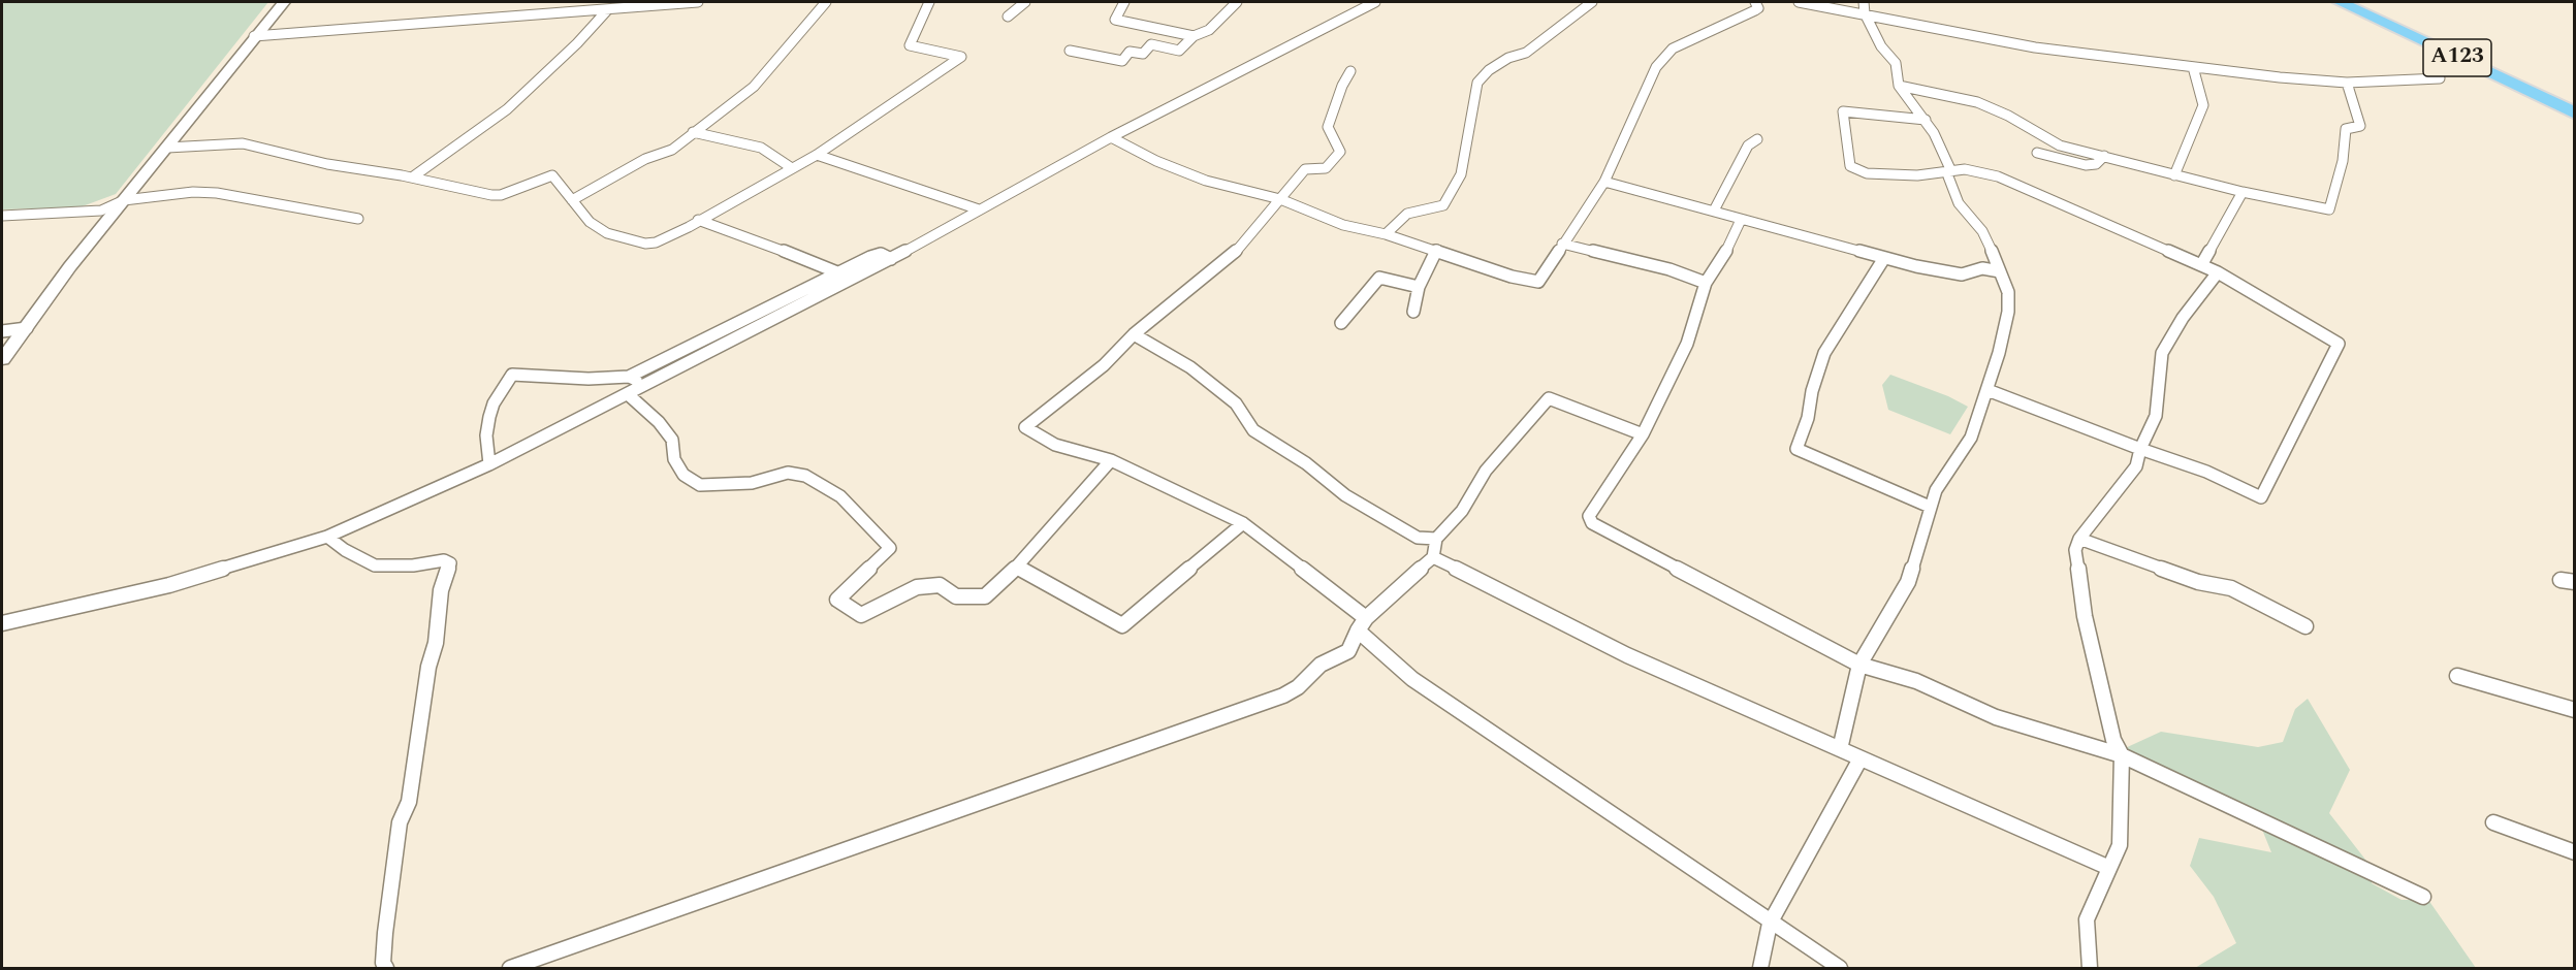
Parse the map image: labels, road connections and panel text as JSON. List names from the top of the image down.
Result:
{
  "streets": {
    "highway": ["A123"]
  }
}
